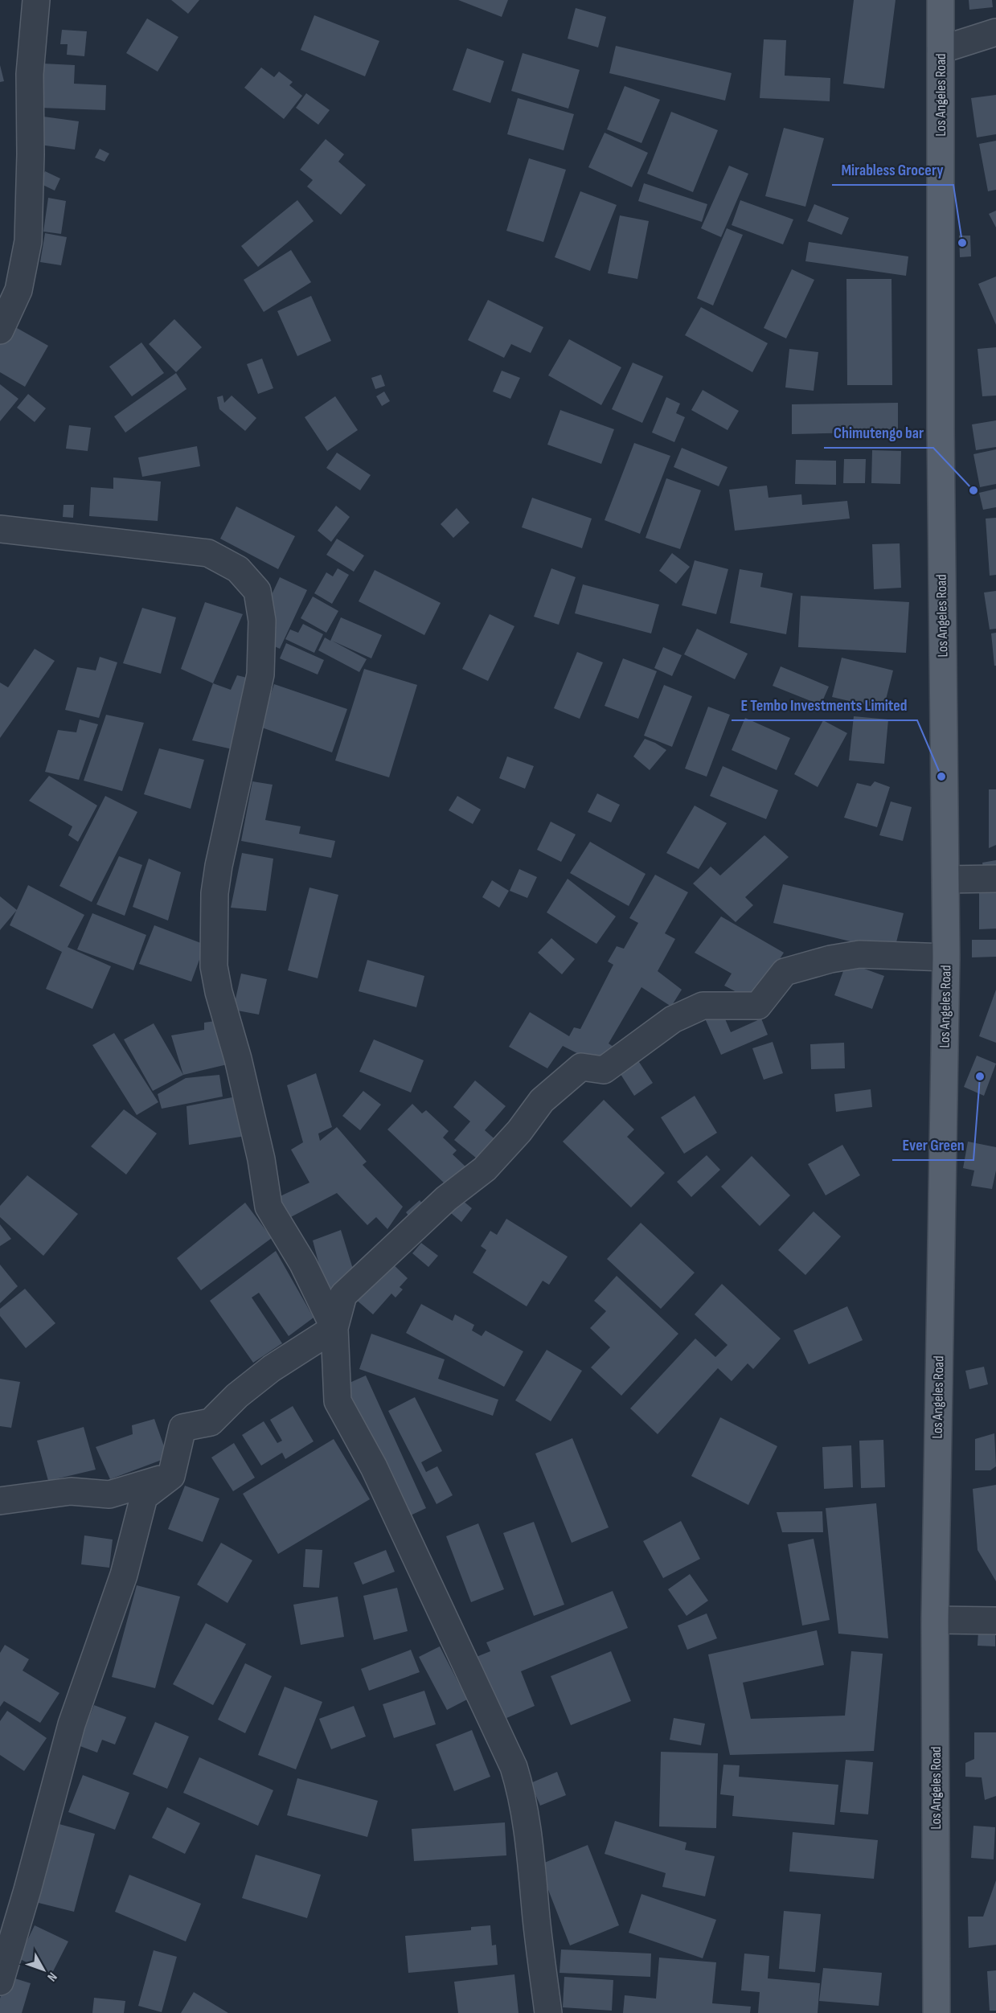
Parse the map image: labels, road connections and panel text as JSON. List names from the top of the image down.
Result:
{
  "streets": {
    "main road": ["Los Angeles Road"]
  },
  "places": [
    "Mirabless Grocery",
    "Chimutengo bar",
    "E Tembo Investments Limited",
    "Ever Green"
  ],
  "north": "bottom right"
}
